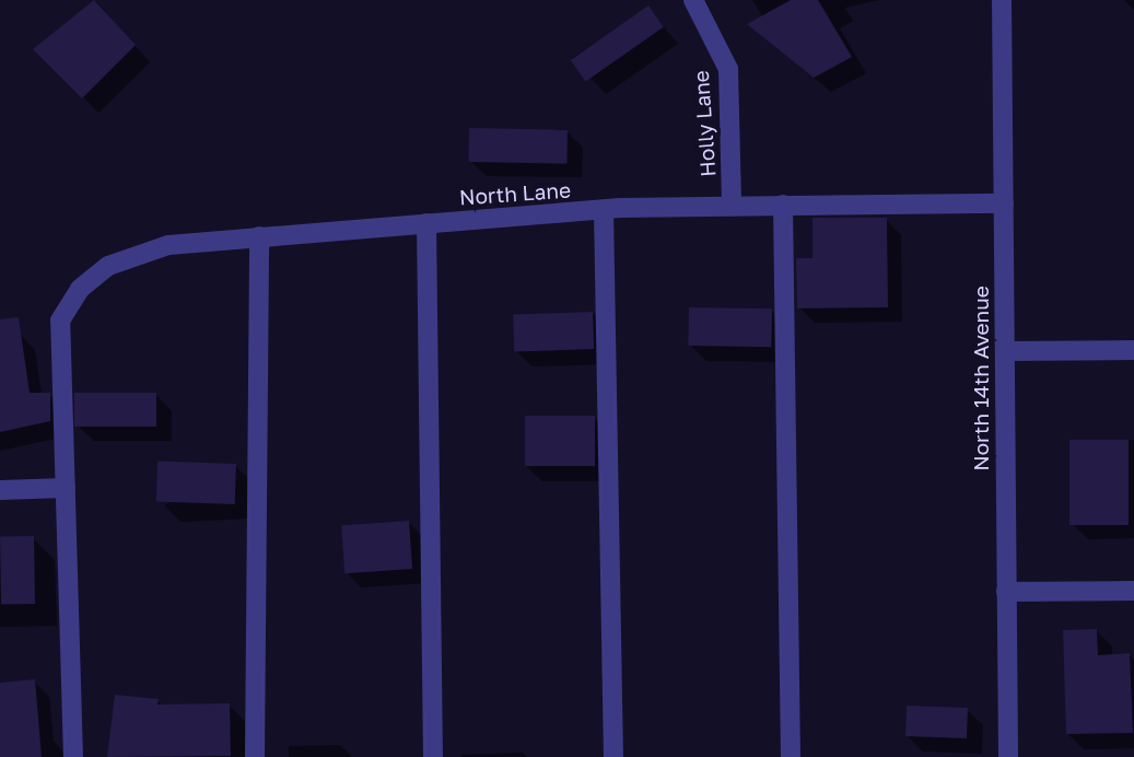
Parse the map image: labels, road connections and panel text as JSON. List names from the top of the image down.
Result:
{
  "streets": {
    "street": ["Holly Lane", "North Lane", "North 14th Avenue"]
  },
  "crossings": [
    ["Holly Lane", "North Lane"],
    ["North Lane", "North 14th Avenue"]
  ]
}
